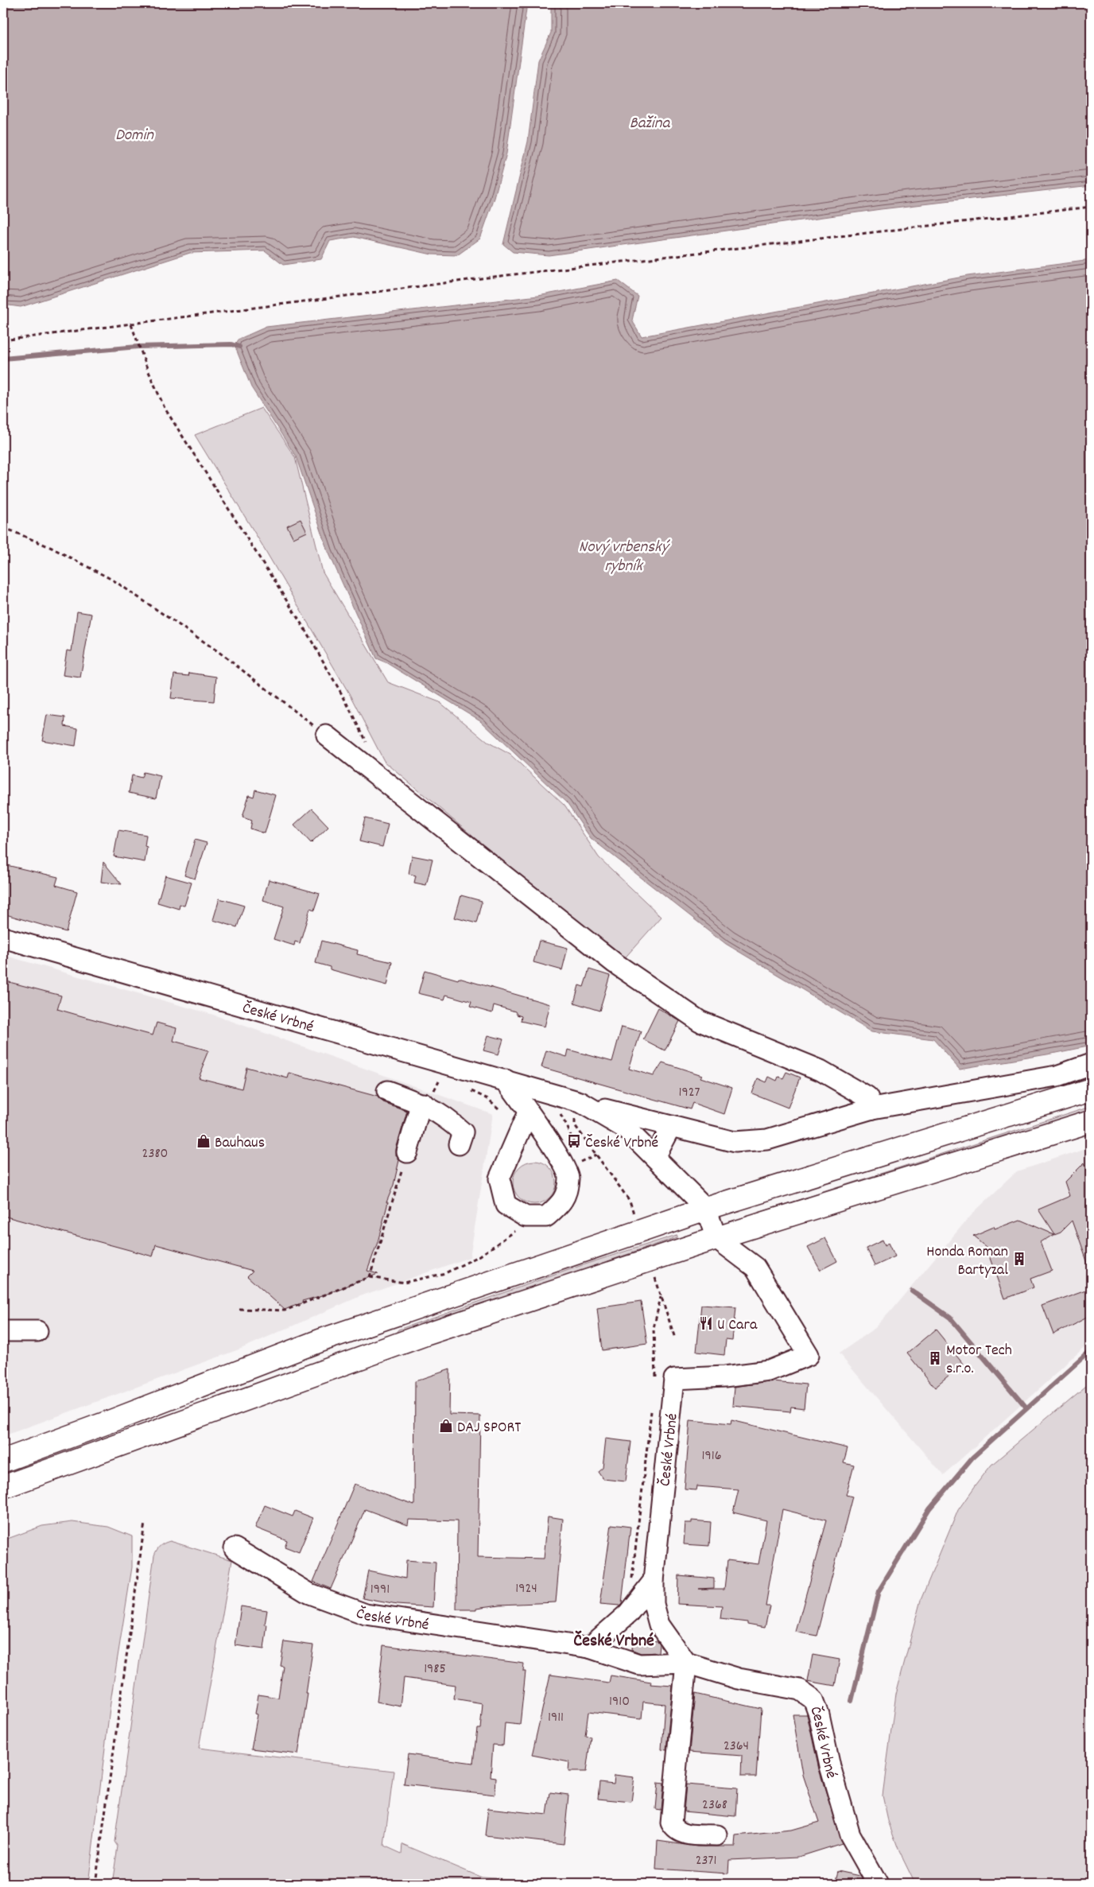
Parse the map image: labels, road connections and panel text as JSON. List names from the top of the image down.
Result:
{
  "streets": {
    "street": ["České Vrbné"]
  },
  "districts": ["České Vrbné"],
  "water": ["Bažina", "Domin", "Nový vrbenský rybník"],
  "places": {
    "shop": ["Bauhaus", "DAJ SPORT"],
    "bus stop": ["České Vrbné"],
    "building": ["Honda Roman Bartyzal", "Motor Tech s.r.o."],
    "restaurant": ["U Cara"]
  },
  "house_numbers": [
    "1927",
    "2380",
    "1916",
    "1924",
    "1991",
    "1985",
    "1910",
    "1911",
    "2364",
    "2368",
    "2371"
  ]
}
